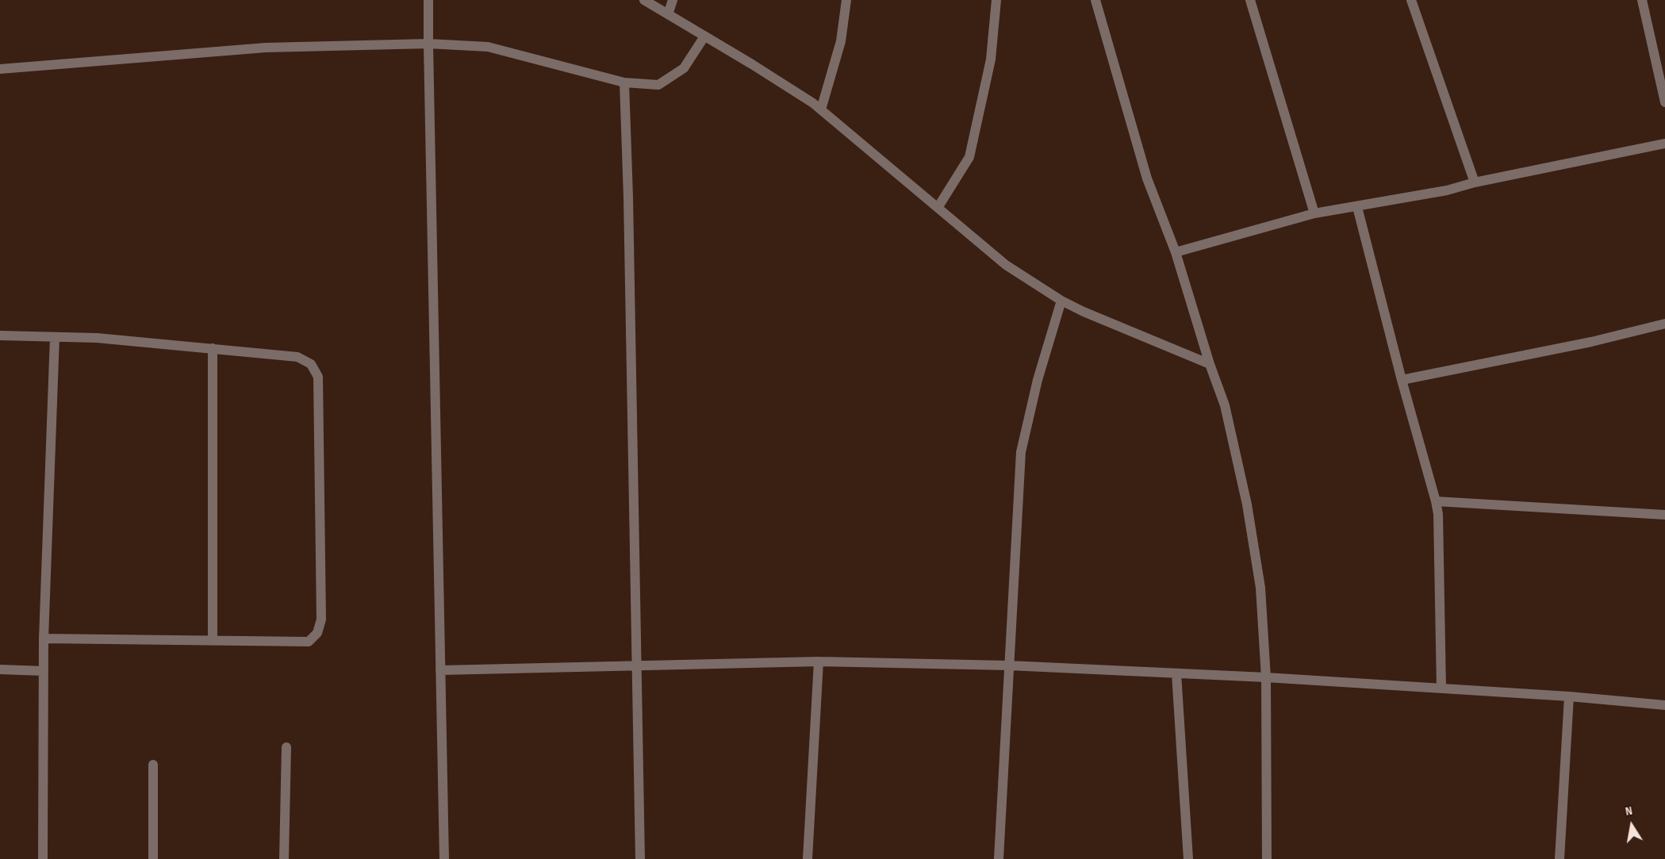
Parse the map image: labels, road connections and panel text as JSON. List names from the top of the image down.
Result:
{
  "north": "top"
}
